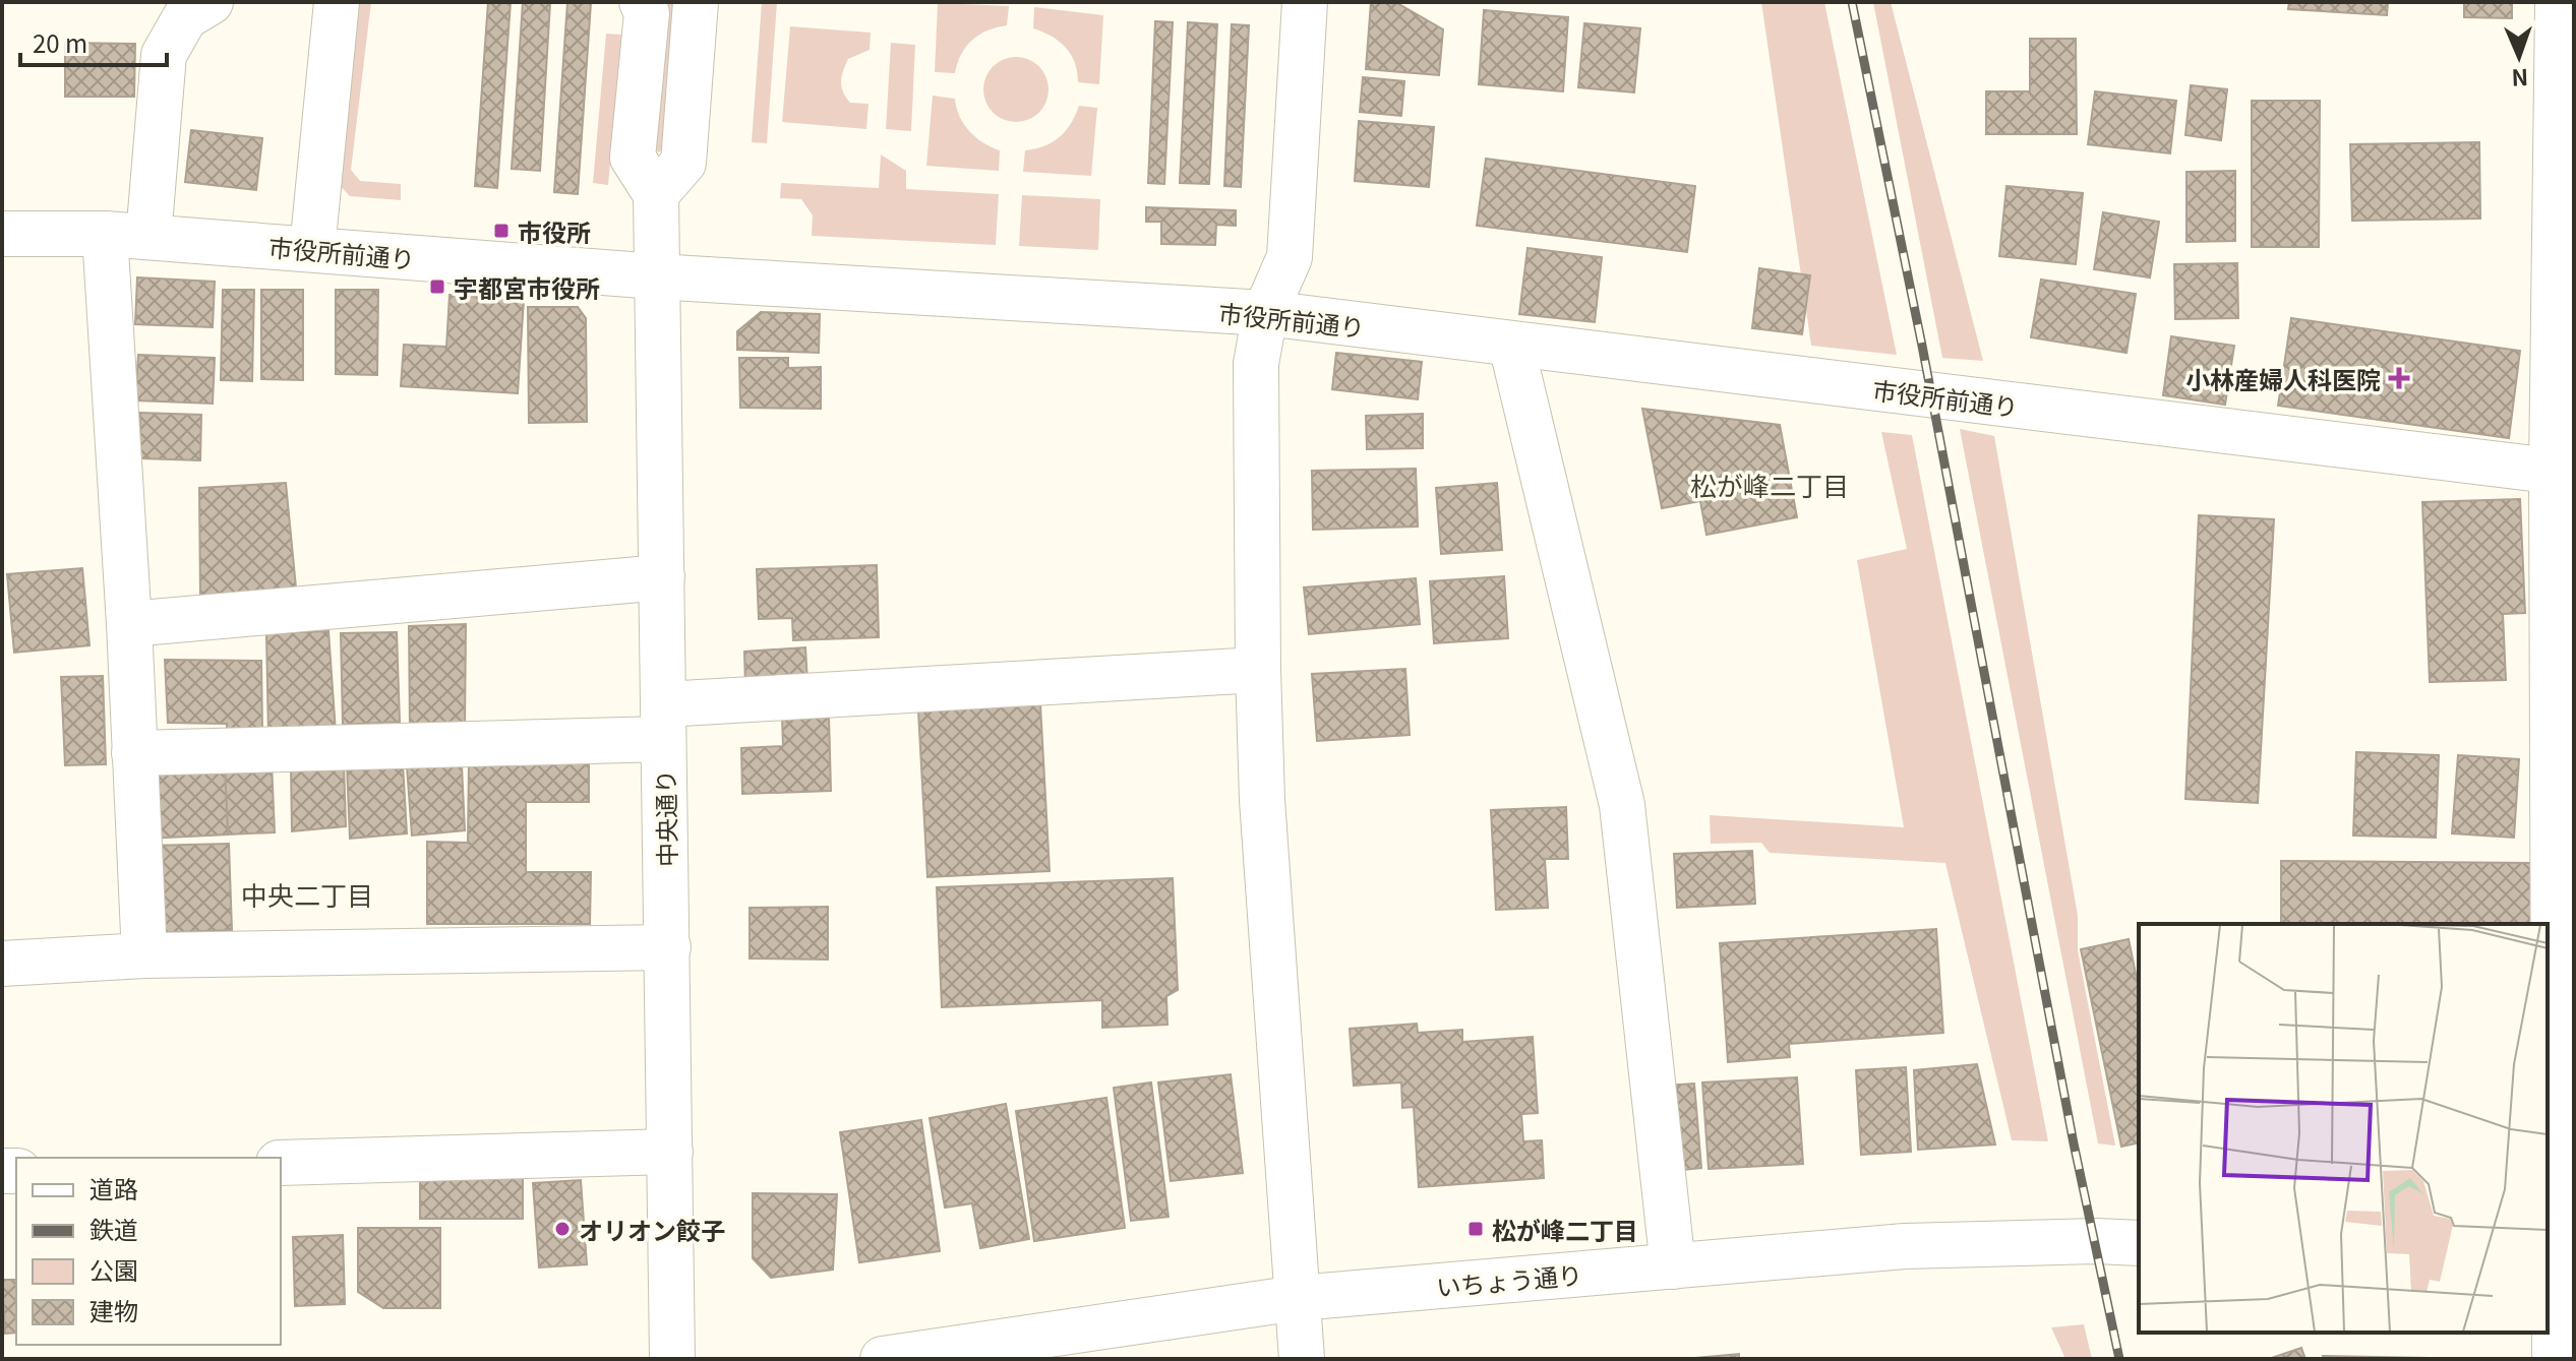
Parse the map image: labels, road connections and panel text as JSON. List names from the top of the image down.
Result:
{
  "streets": {
    "street": ["市役所前通り", "中央通り", "いちょう通り"]
  },
  "crossings": [
    ["市役所前通り", "中央通り"]
  ],
  "districts": ["松が峰二丁目", "中央二丁目"],
  "places": {
    "transit": ["市役所", "宇都宮市役所", "松が峰二丁目"],
    "health": ["小林産婦人科医院"],
    "other": ["オリオン餃子"]
  },
  "legend": [
    "道路",
    "鉄道",
    "公園",
    "建物"
  ],
  "scale_bar": "20 m",
  "north": "bottom"
}
